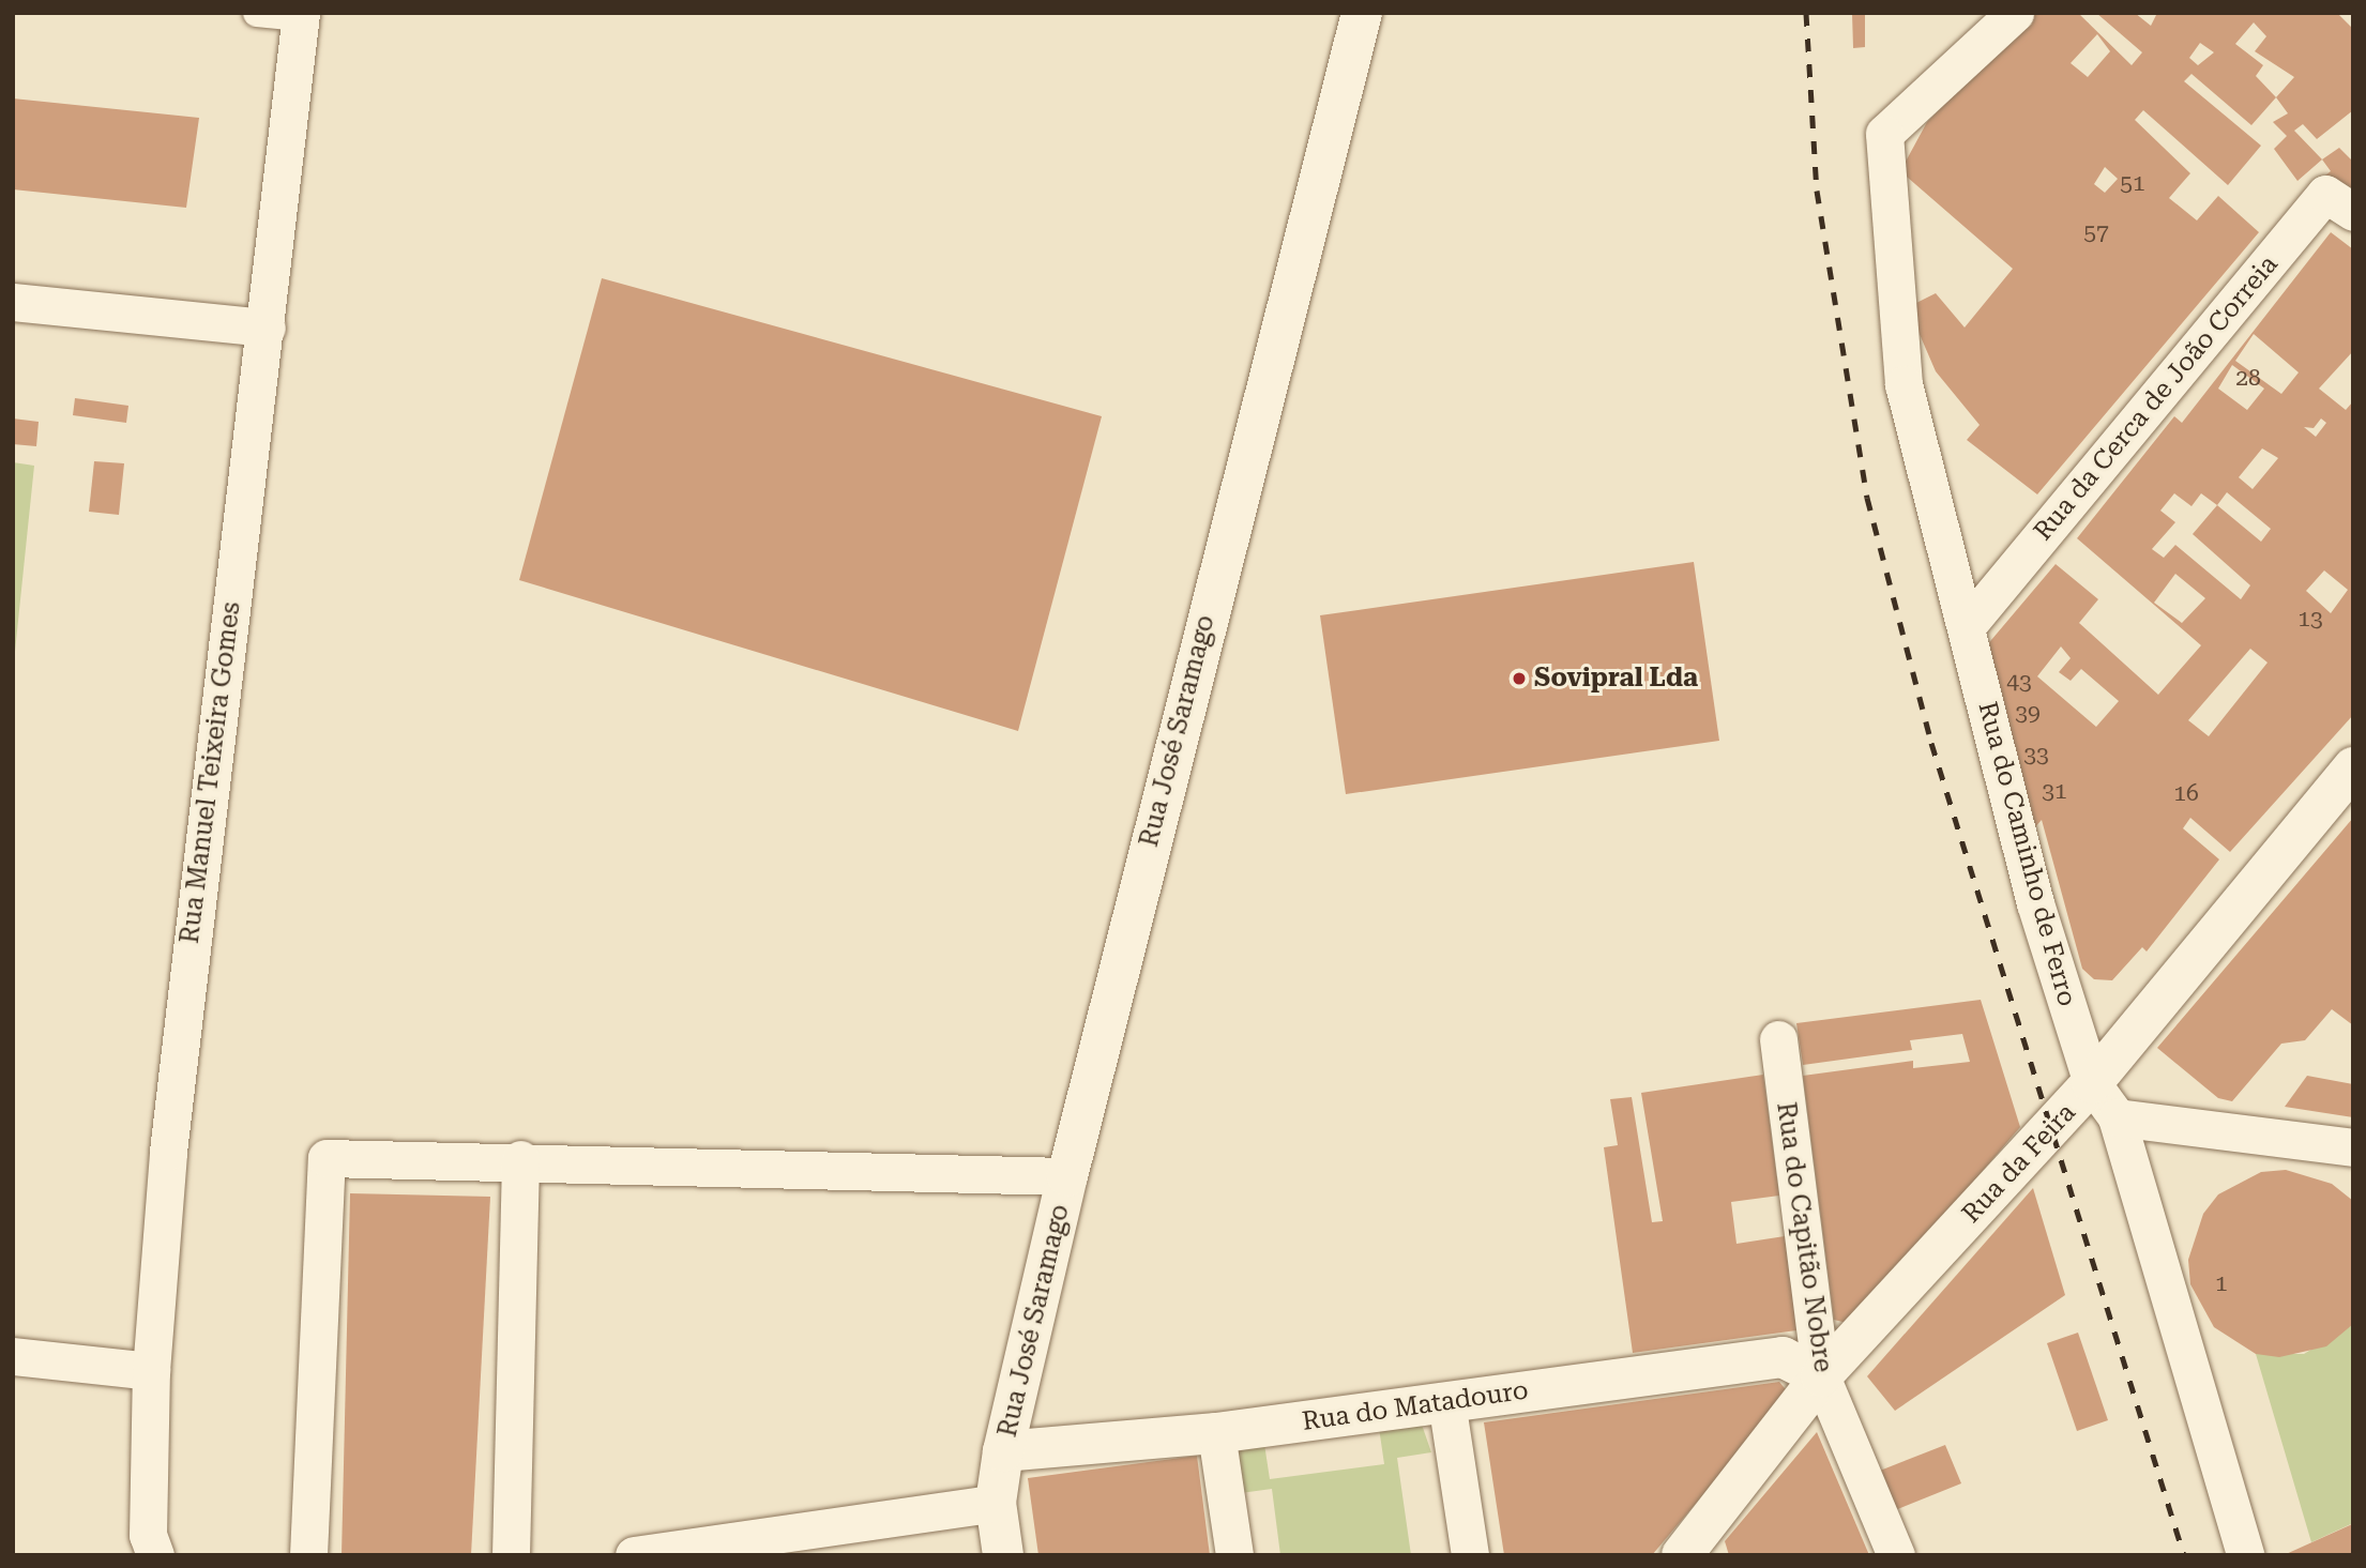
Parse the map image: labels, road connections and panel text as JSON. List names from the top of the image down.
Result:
{
  "streets": {
    "street": [
      "Rua da Cerca de João Correia",
      "Rua José Saramago",
      "Rua Manuel Teixeira Gomes",
      "Rua do Caminho de Ferro",
      "Rua da Feira",
      "Rua do Capitão Nobre",
      "Rua do Matadouro"
    ]
  },
  "crossings": [
    ["Rua da Cerca de João Correia", "Rua do Caminho de Ferro"],
    ["Rua José Saramago", "Rua do Matadouro"],
    ["Rua do Caminho de Ferro", "Rua da Feira"],
    ["Rua da Feira", "Rua do Capitão Nobre"],
    ["Rua da Feira", "Rua do Matadouro"],
    ["Rua do Capitão Nobre", "Rua do Matadouro"]
  ],
  "places": ["Sovipral Lda"],
  "house_numbers": [
    "51",
    "57",
    "28",
    "13",
    "43",
    "39",
    "33",
    "31",
    "16",
    "1"
  ]
}
